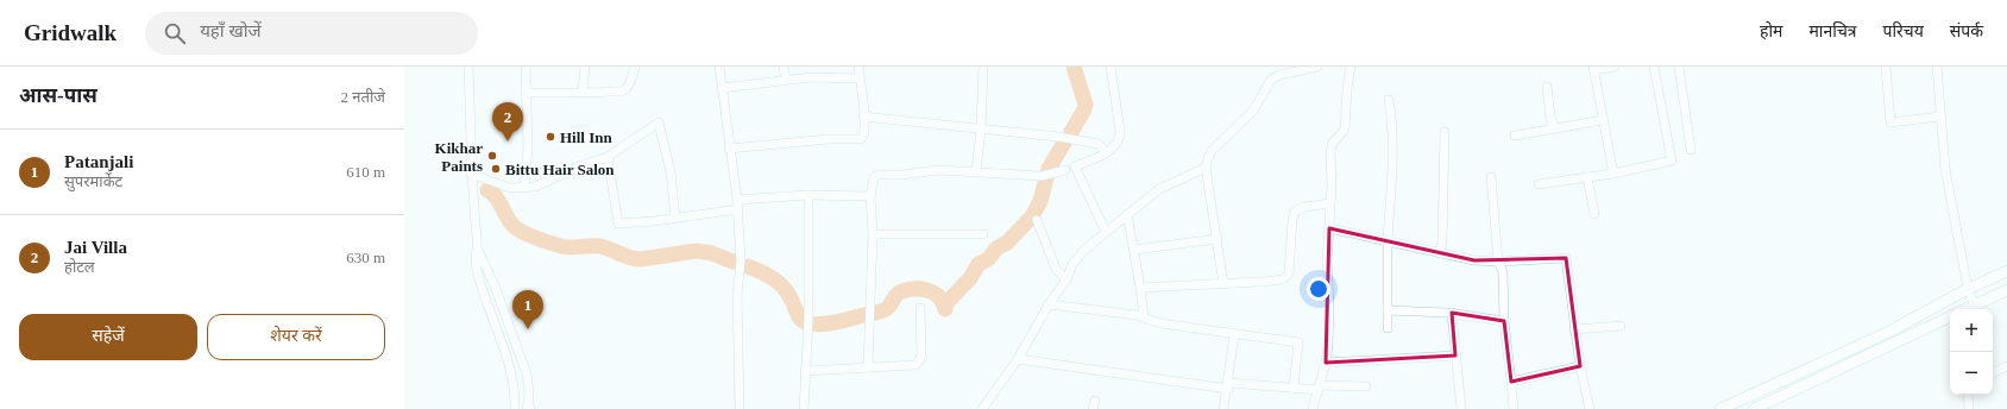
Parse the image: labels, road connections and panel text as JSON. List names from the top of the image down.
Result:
{
  "places": ["Hill Inn", "Kikhar Paints", "Bittu Hair Salon"],
  "page": {
    "header": "Gridwalk",
    "search": "यहाँ खोजें",
    "nav": [
      "होम",
      "मानचित्र",
      "परिचय",
      "संपर्क"
    ],
    "heading": ["आस-पास", "2 नतीजे"],
    "pins": ["2", "1"],
    "list": [
      {
        "mark": "1",
        "name": "Patanjali",
        "note": "सुपरमार्केट",
        "value": "610 m"
      },
      {
        "mark": "2",
        "name": "Jai Villa",
        "note": "होटल",
        "value": "630 m"
      }
    ],
    "buttons": ["सहेजें", "शेयर करें"],
    "map_buttons": ["+", "−"]
  }
}
